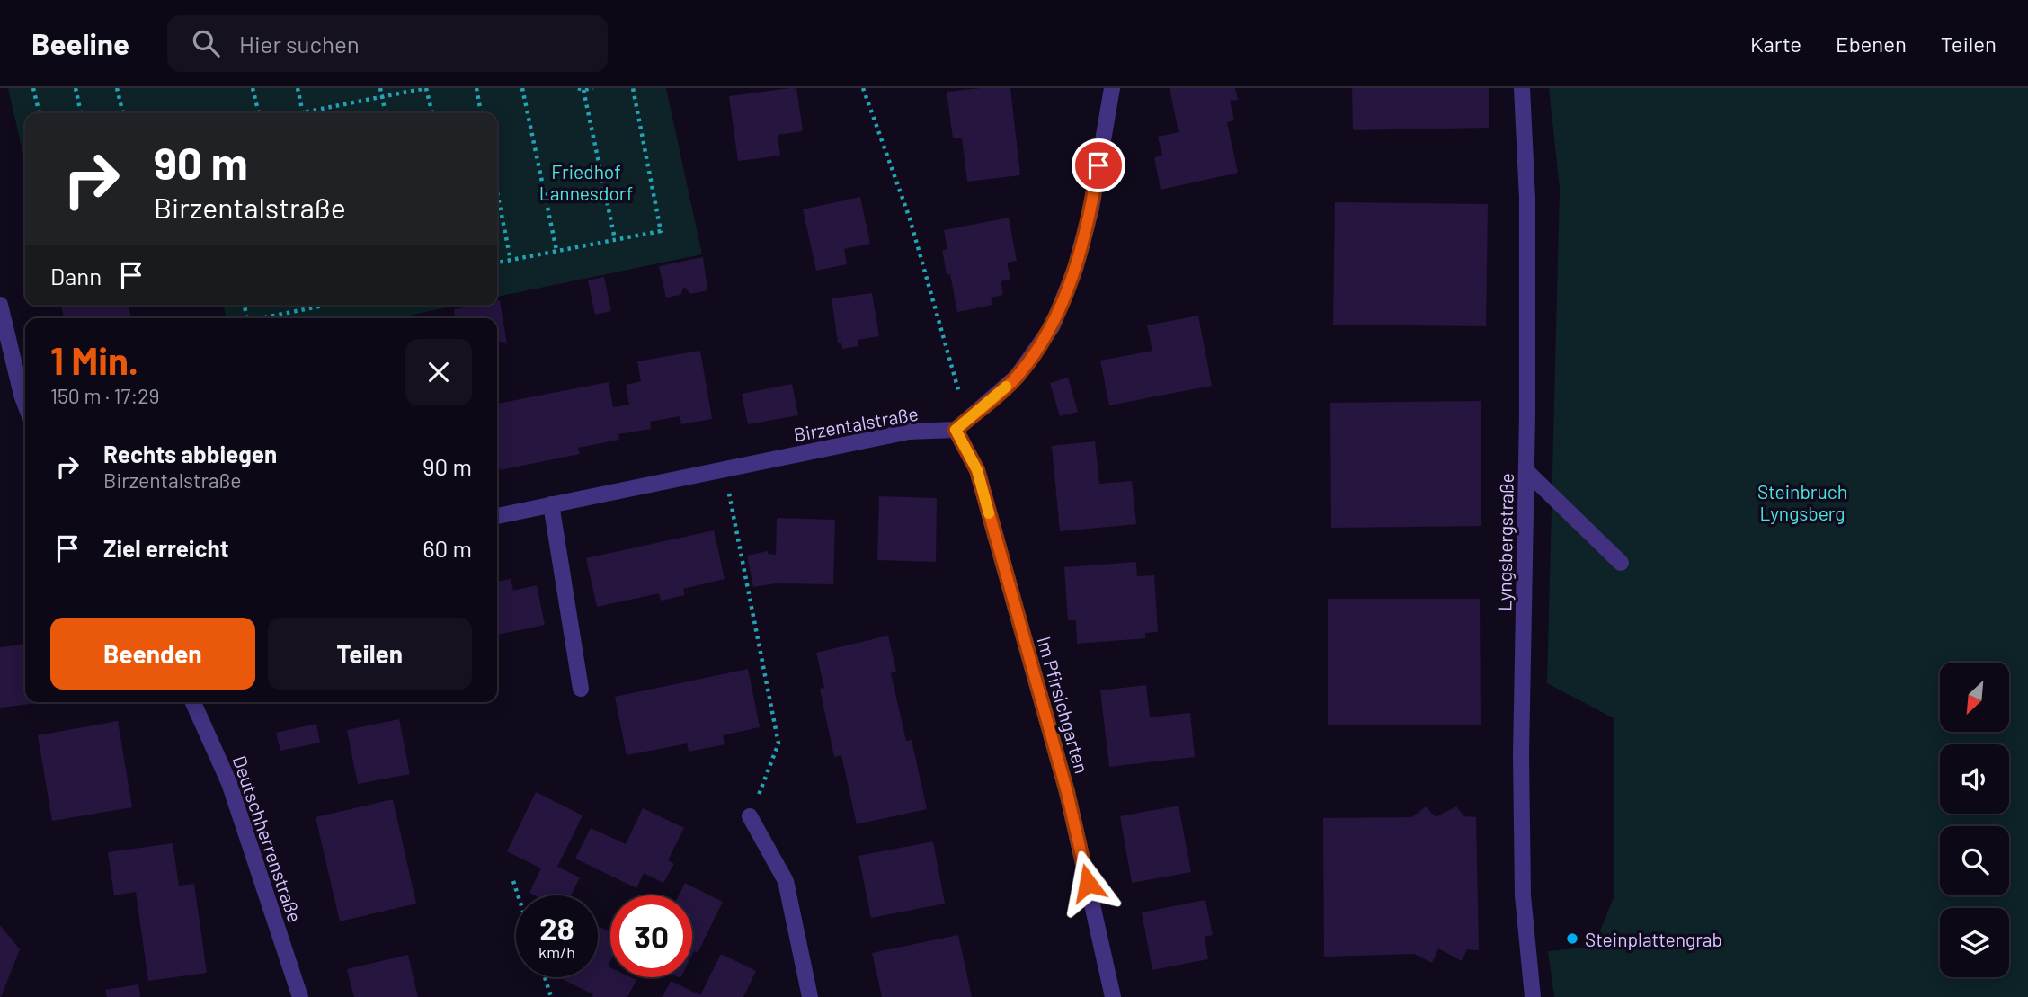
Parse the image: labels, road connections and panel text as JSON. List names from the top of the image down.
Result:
{
  "streets": {
    "street": [
      "Birzentalstraße",
      "Lyngsbergstraße",
      "Im Pfirsichgarten",
      "Deutschherrenstraße"
    ]
  },
  "crossings": [
    ["Birzentalstraße", "Im Pfirsichgarten"]
  ],
  "parks": ["Friedhof Lannesdorf", "Steinbruch Lyngsberg"],
  "places": ["Steinplattengrab"],
  "north": "bottom left",
  "page": {
    "header": "Beeline",
    "search": "Hier suchen",
    "nav": ["Karte", "Ebenen", "Teilen"],
    "turn": ["90 m", "Birzentalstraße"],
    "then": "Dann",
    "heading": ["1 Min.", "150 m · 17:29"],
    "list": [
      {
        "name": "Rechts abbiegen",
        "note": "Birzentalstraße",
        "value": "90 m"
      },
      {
        "name": "Ziel erreicht",
        "value": "60 m"
      }
    ],
    "buttons": ["Beenden", "Teilen"],
    "speed": "28 km/h",
    "limit": "30"
  }
}
